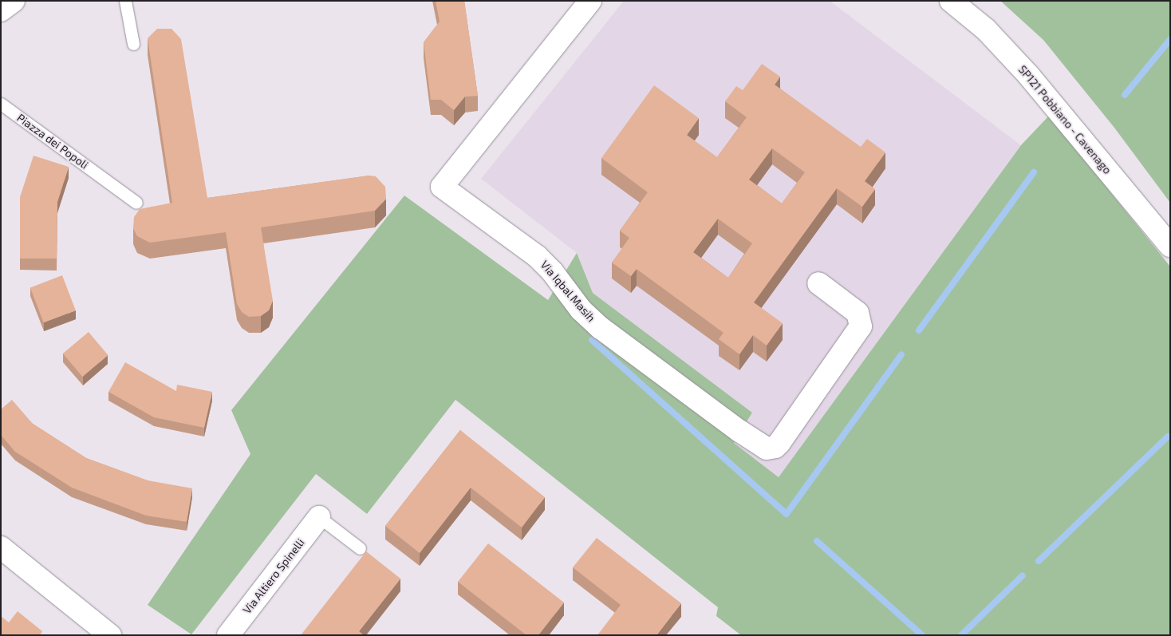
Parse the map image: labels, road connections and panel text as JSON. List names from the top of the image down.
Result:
{
  "streets": {
    "street": ["SP121 Pobbiano - Cavenago", "Via Iqbal Masih", "Via Altiero Spinelli"],
    "lane": ["Piazza dei Popoli"]
  }
}
